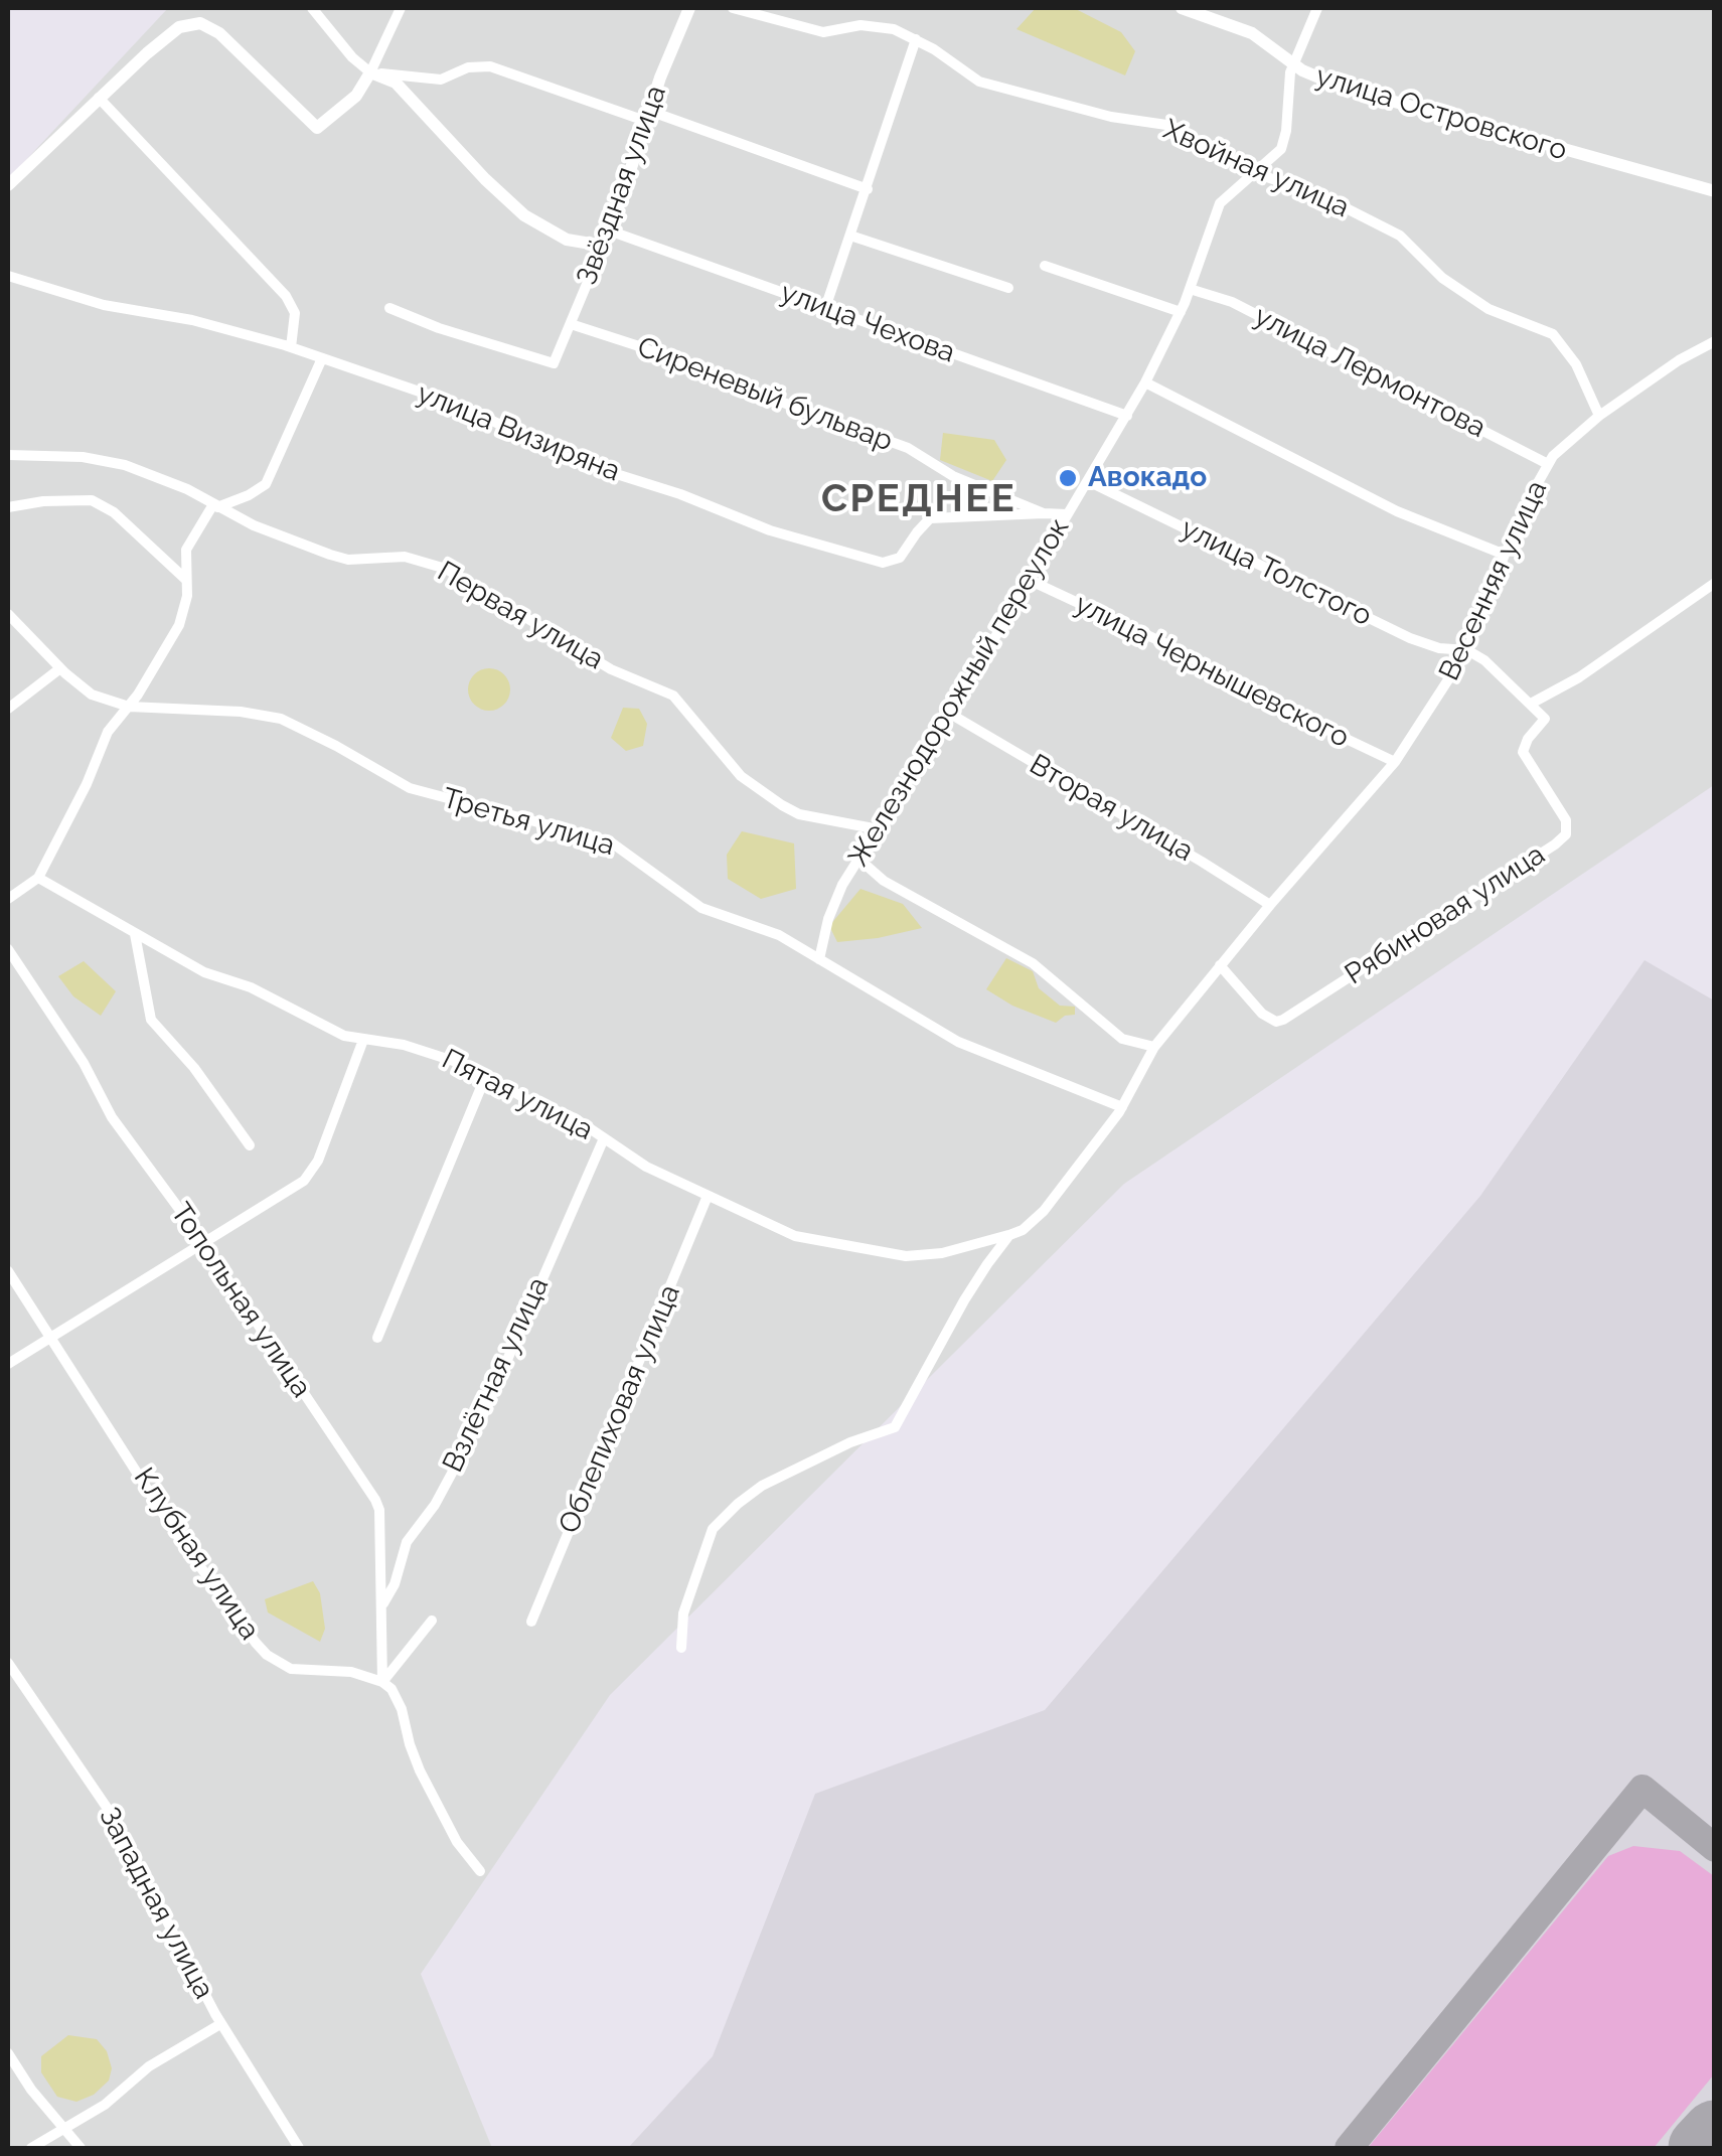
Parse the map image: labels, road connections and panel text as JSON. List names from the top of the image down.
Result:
{
  "streets": {
    "street": [
      "улица Островского",
      "Хвойная улица",
      "Звёздная улица",
      "улица Чехова",
      "улица Лермонтова",
      "Сиреневый бульвар",
      "улица Визиряна",
      "улица Толстого",
      "Весенняя улица",
      "Первая улица",
      "улица Чернышевского",
      "Железнодорожный переулок",
      "Вторая улица",
      "Третья улица",
      "Рябиновая улица",
      "Пятая улица",
      "Топольная улица",
      "Взлётная улица",
      "Облепиховая улица",
      "Клубная улица",
      "Западная улица"
    ]
  },
  "crossings": [
    ["улица Островского", "Железнодорожный переулок"],
    ["Хвойная улица", "Весенняя улица"],
    ["Хвойная улица", "Железнодорожный переулок"],
    ["Звёздная улица", "улица Чехова"],
    ["Звёздная улица", "Сиреневый бульвар"],
    ["улица Чехова", "Железнодорожный переулок"],
    ["улица Лермонтова", "Весенняя улица"],
    ["улица Лермонтова", "Железнодорожный переулок"],
    ["Сиреневый бульвар", "улица Визиряна"],
    ["Сиреневый бульвар", "Железнодорожный переулок"],
    ["улица Толстого", "Весенняя улица"],
    ["улица Толстого", "Железнодорожный переулок"],
    ["Весенняя улица", "улица Чернышевского"],
    ["Весенняя улица", "Вторая улица"],
    ["Весенняя улица", "Третья улица"],
    ["Весенняя улица", "Рябиновая улица"],
    ["Первая улица", "Железнодорожный переулок"],
    ["улица Чернышевского", "Железнодорожный переулок"],
    ["Железнодорожный переулок", "Вторая улица"],
    ["Железнодорожный переулок", "Третья улица"],
    ["Пятая улица", "Взлётная улица"],
    ["Пятая улица", "Облепиховая улица"],
    ["Топольная улица", "Взлётная улица"],
    ["Топольная улица", "Клубная улица"]
  ],
  "districts": ["СРЕДНЕЕ"],
  "places": ["Авокадо"]
}
